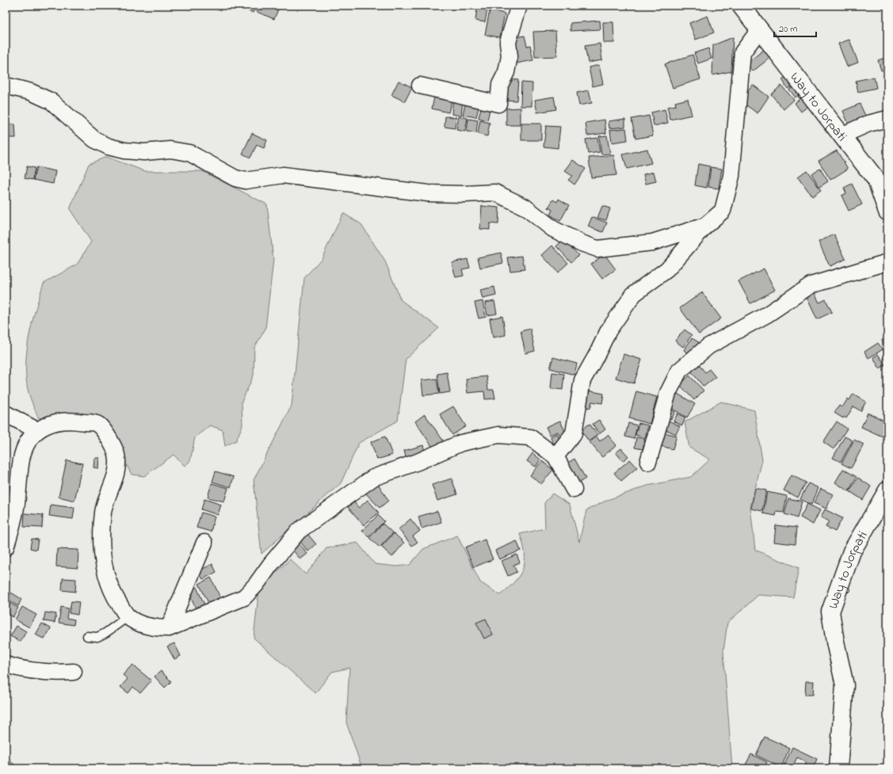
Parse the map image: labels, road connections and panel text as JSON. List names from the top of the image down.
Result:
{
  "streets": {
    "street": ["Way to Jorpati"]
  },
  "scale_bar": "20 m"
}
